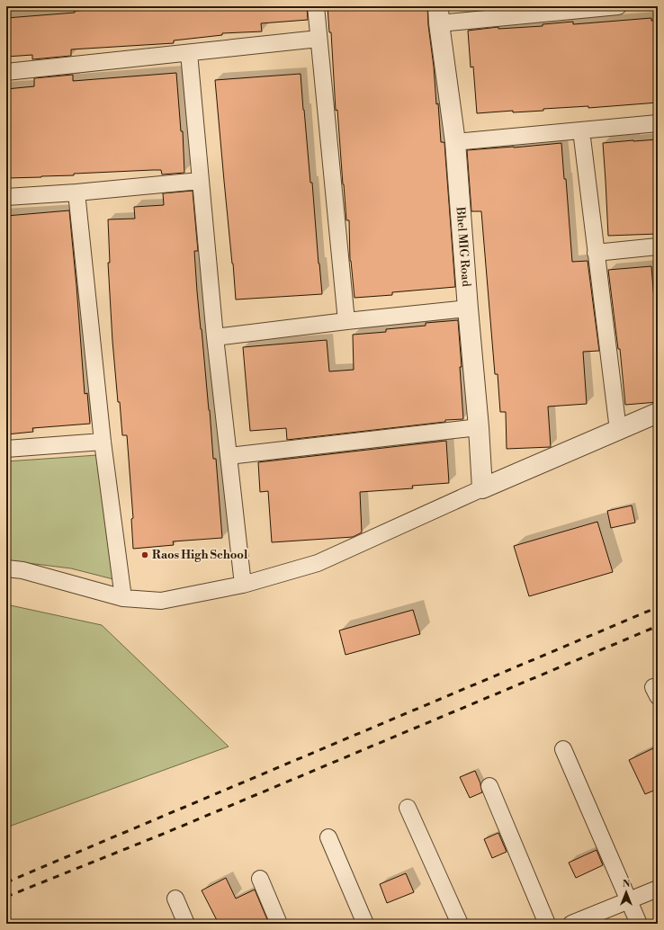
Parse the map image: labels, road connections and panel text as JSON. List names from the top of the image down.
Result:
{
  "streets": {
    "street": ["Bhel MIG Road"]
  },
  "places": ["Raos High School"],
  "north": "top"
}
